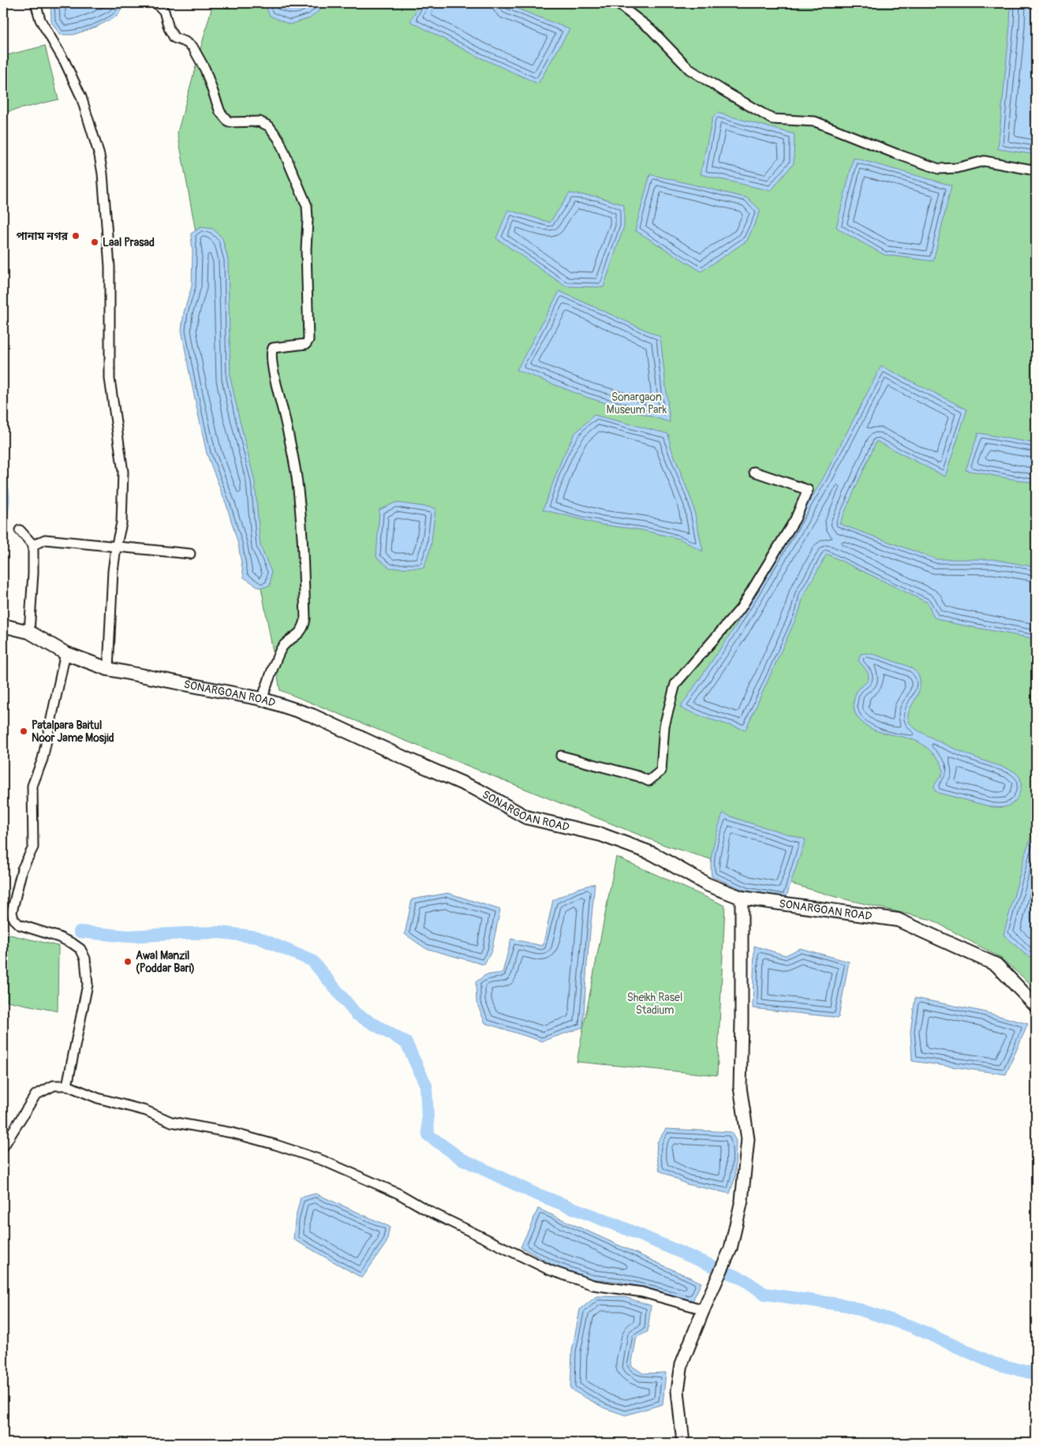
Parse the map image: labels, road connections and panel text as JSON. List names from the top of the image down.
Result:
{
  "streets": {
    "main road": ["SONARGOAN ROAD"]
  },
  "parks": ["Sonargaon Museum Park", "Sheikh Rasel Stadium"],
  "places": [
    "পানাম নগর",
    "Laal Prasad",
    "Patalpara Baitul Noor Jame Mosjid",
    "Awal Manzil (Poddar Bari)"
  ]
}
